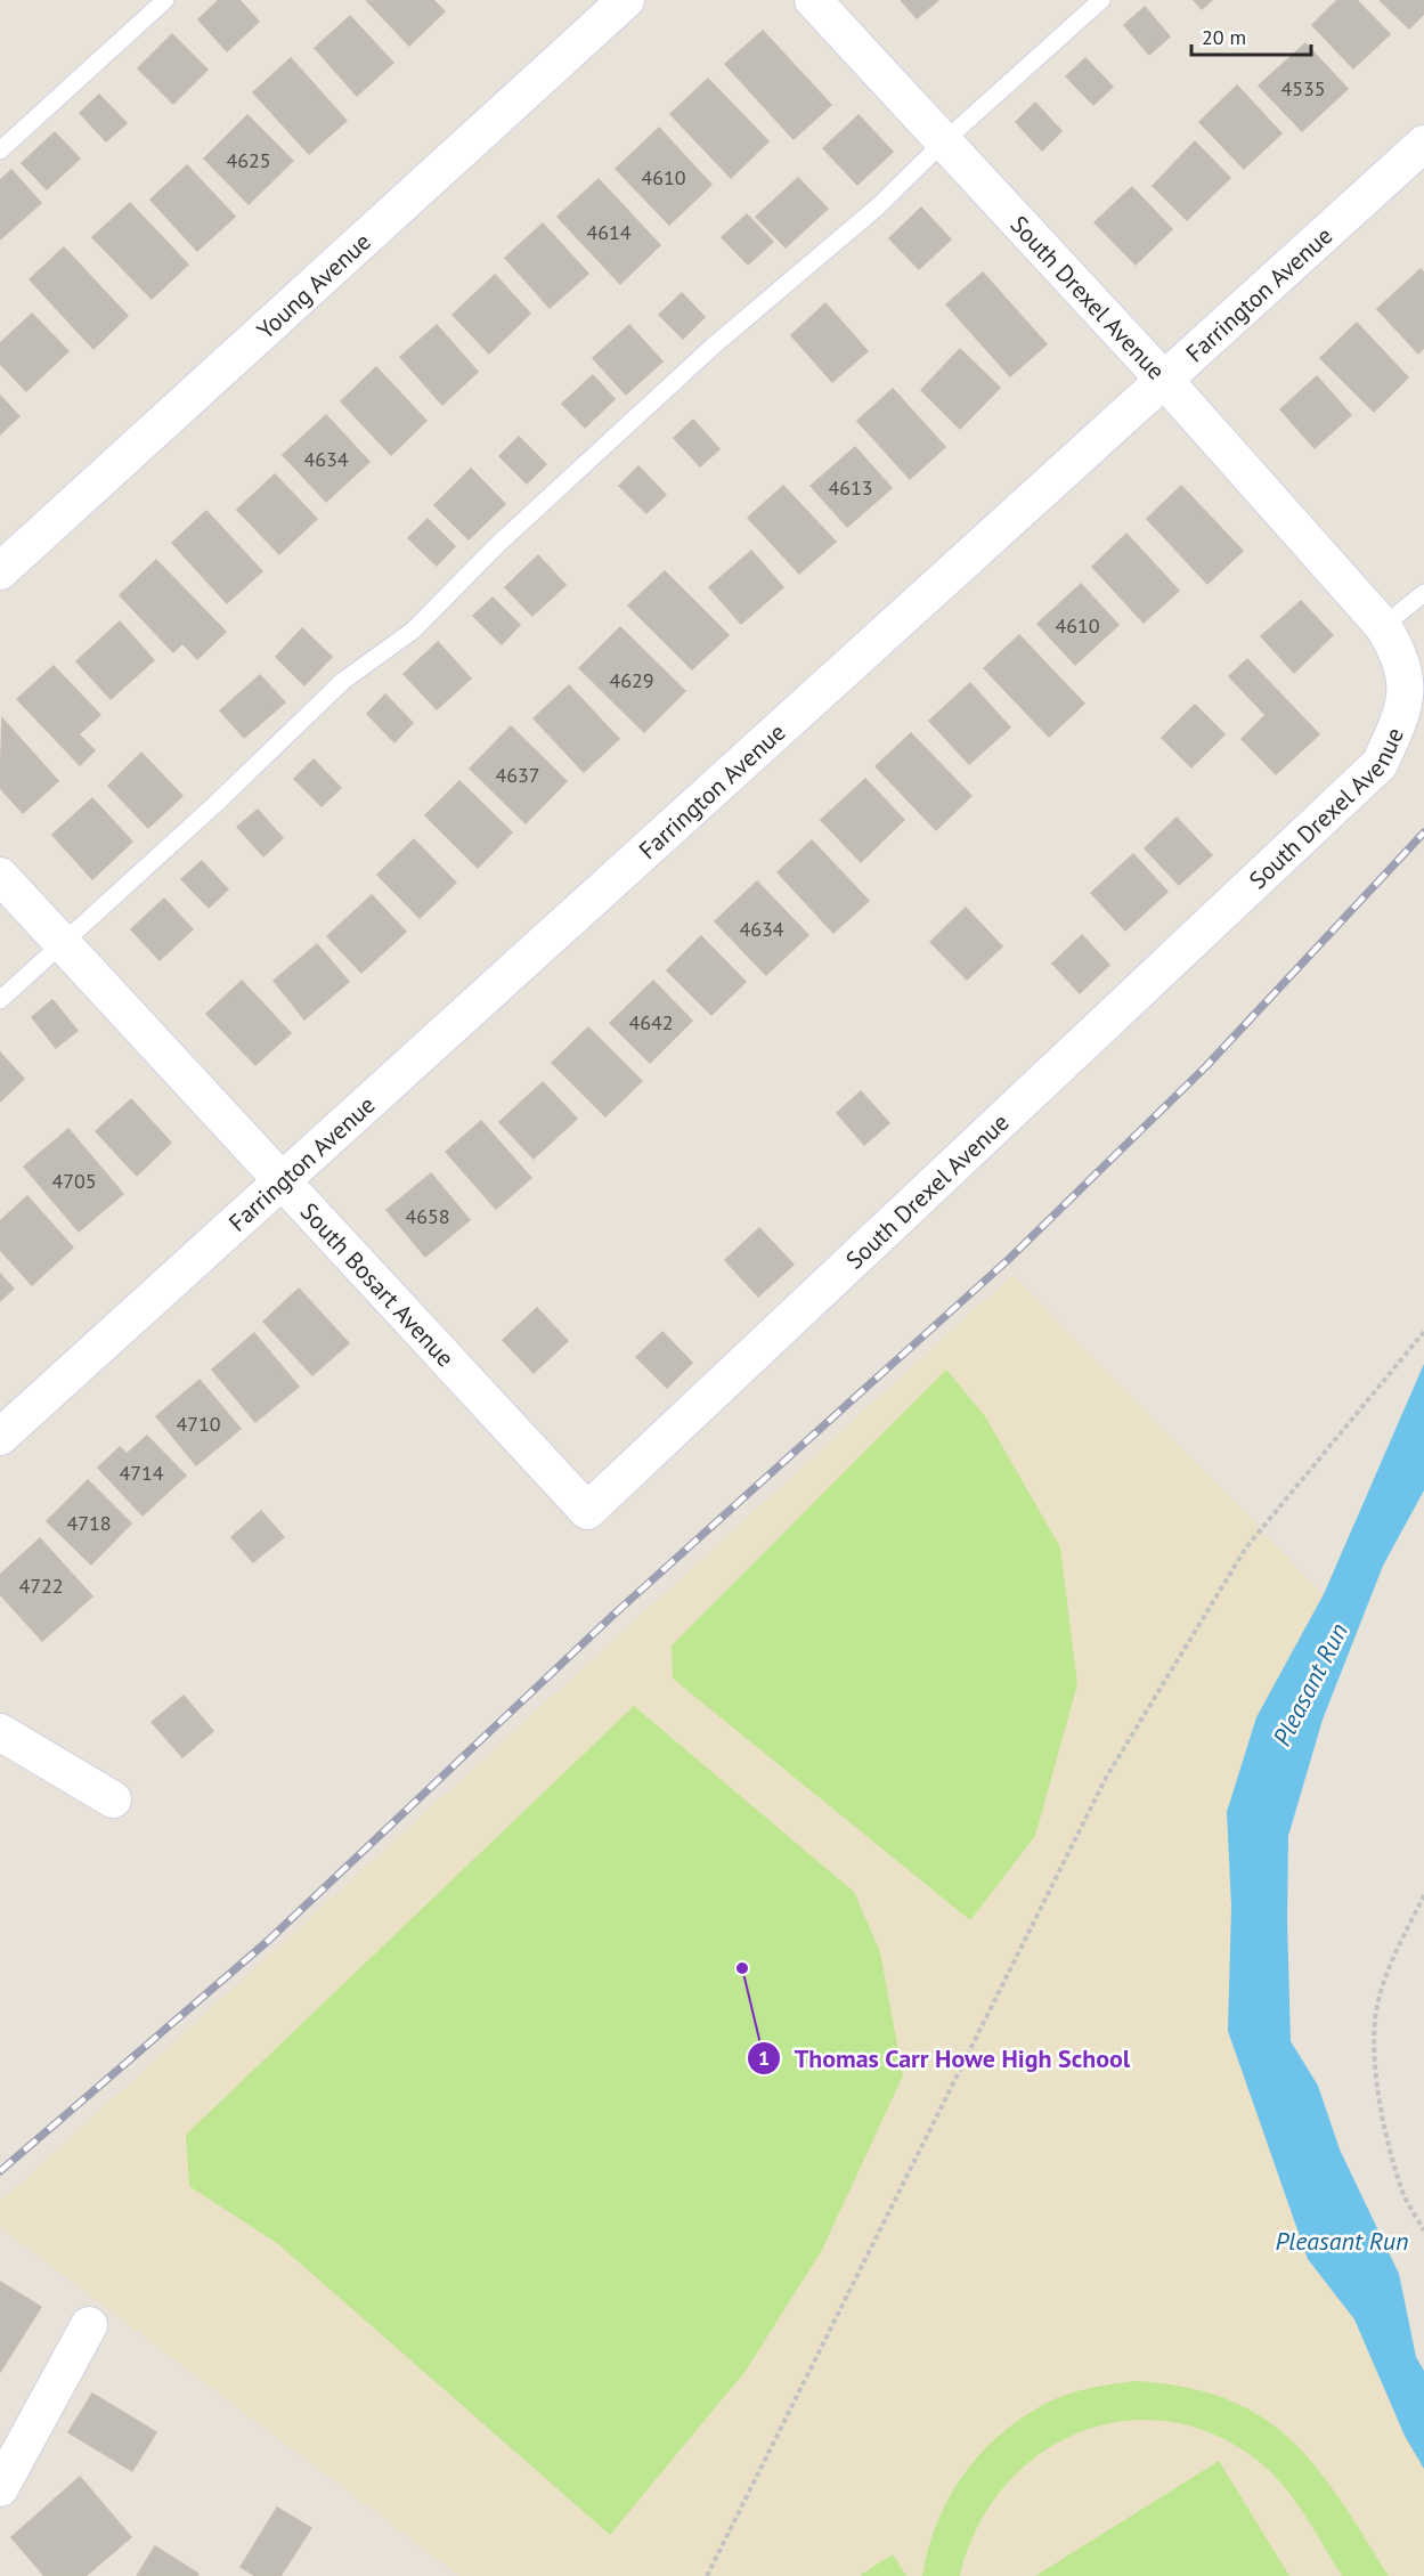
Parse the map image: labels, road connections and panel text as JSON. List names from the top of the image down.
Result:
{
  "streets": {
    "street": [
      "Young Avenue",
      "Farrington Avenue",
      "South Drexel Avenue",
      "South Bosart Avenue"
    ]
  },
  "crossings": [
    ["Farrington Avenue", "South Drexel Avenue"],
    ["Farrington Avenue", "South Bosart Avenue"],
    ["South Drexel Avenue", "South Bosart Avenue"]
  ],
  "water": ["Pleasant Run"],
  "places": ["Thomas Carr Howe High School"],
  "house_numbers": [
    "4535",
    "4625",
    "4610",
    "4614",
    "4634",
    "4613",
    "4610",
    "4629",
    "4637",
    "4634",
    "4642",
    "4705",
    "4658",
    "4710",
    "4714",
    "4718",
    "4722"
  ],
  "scale_bar": "20 m"
}
